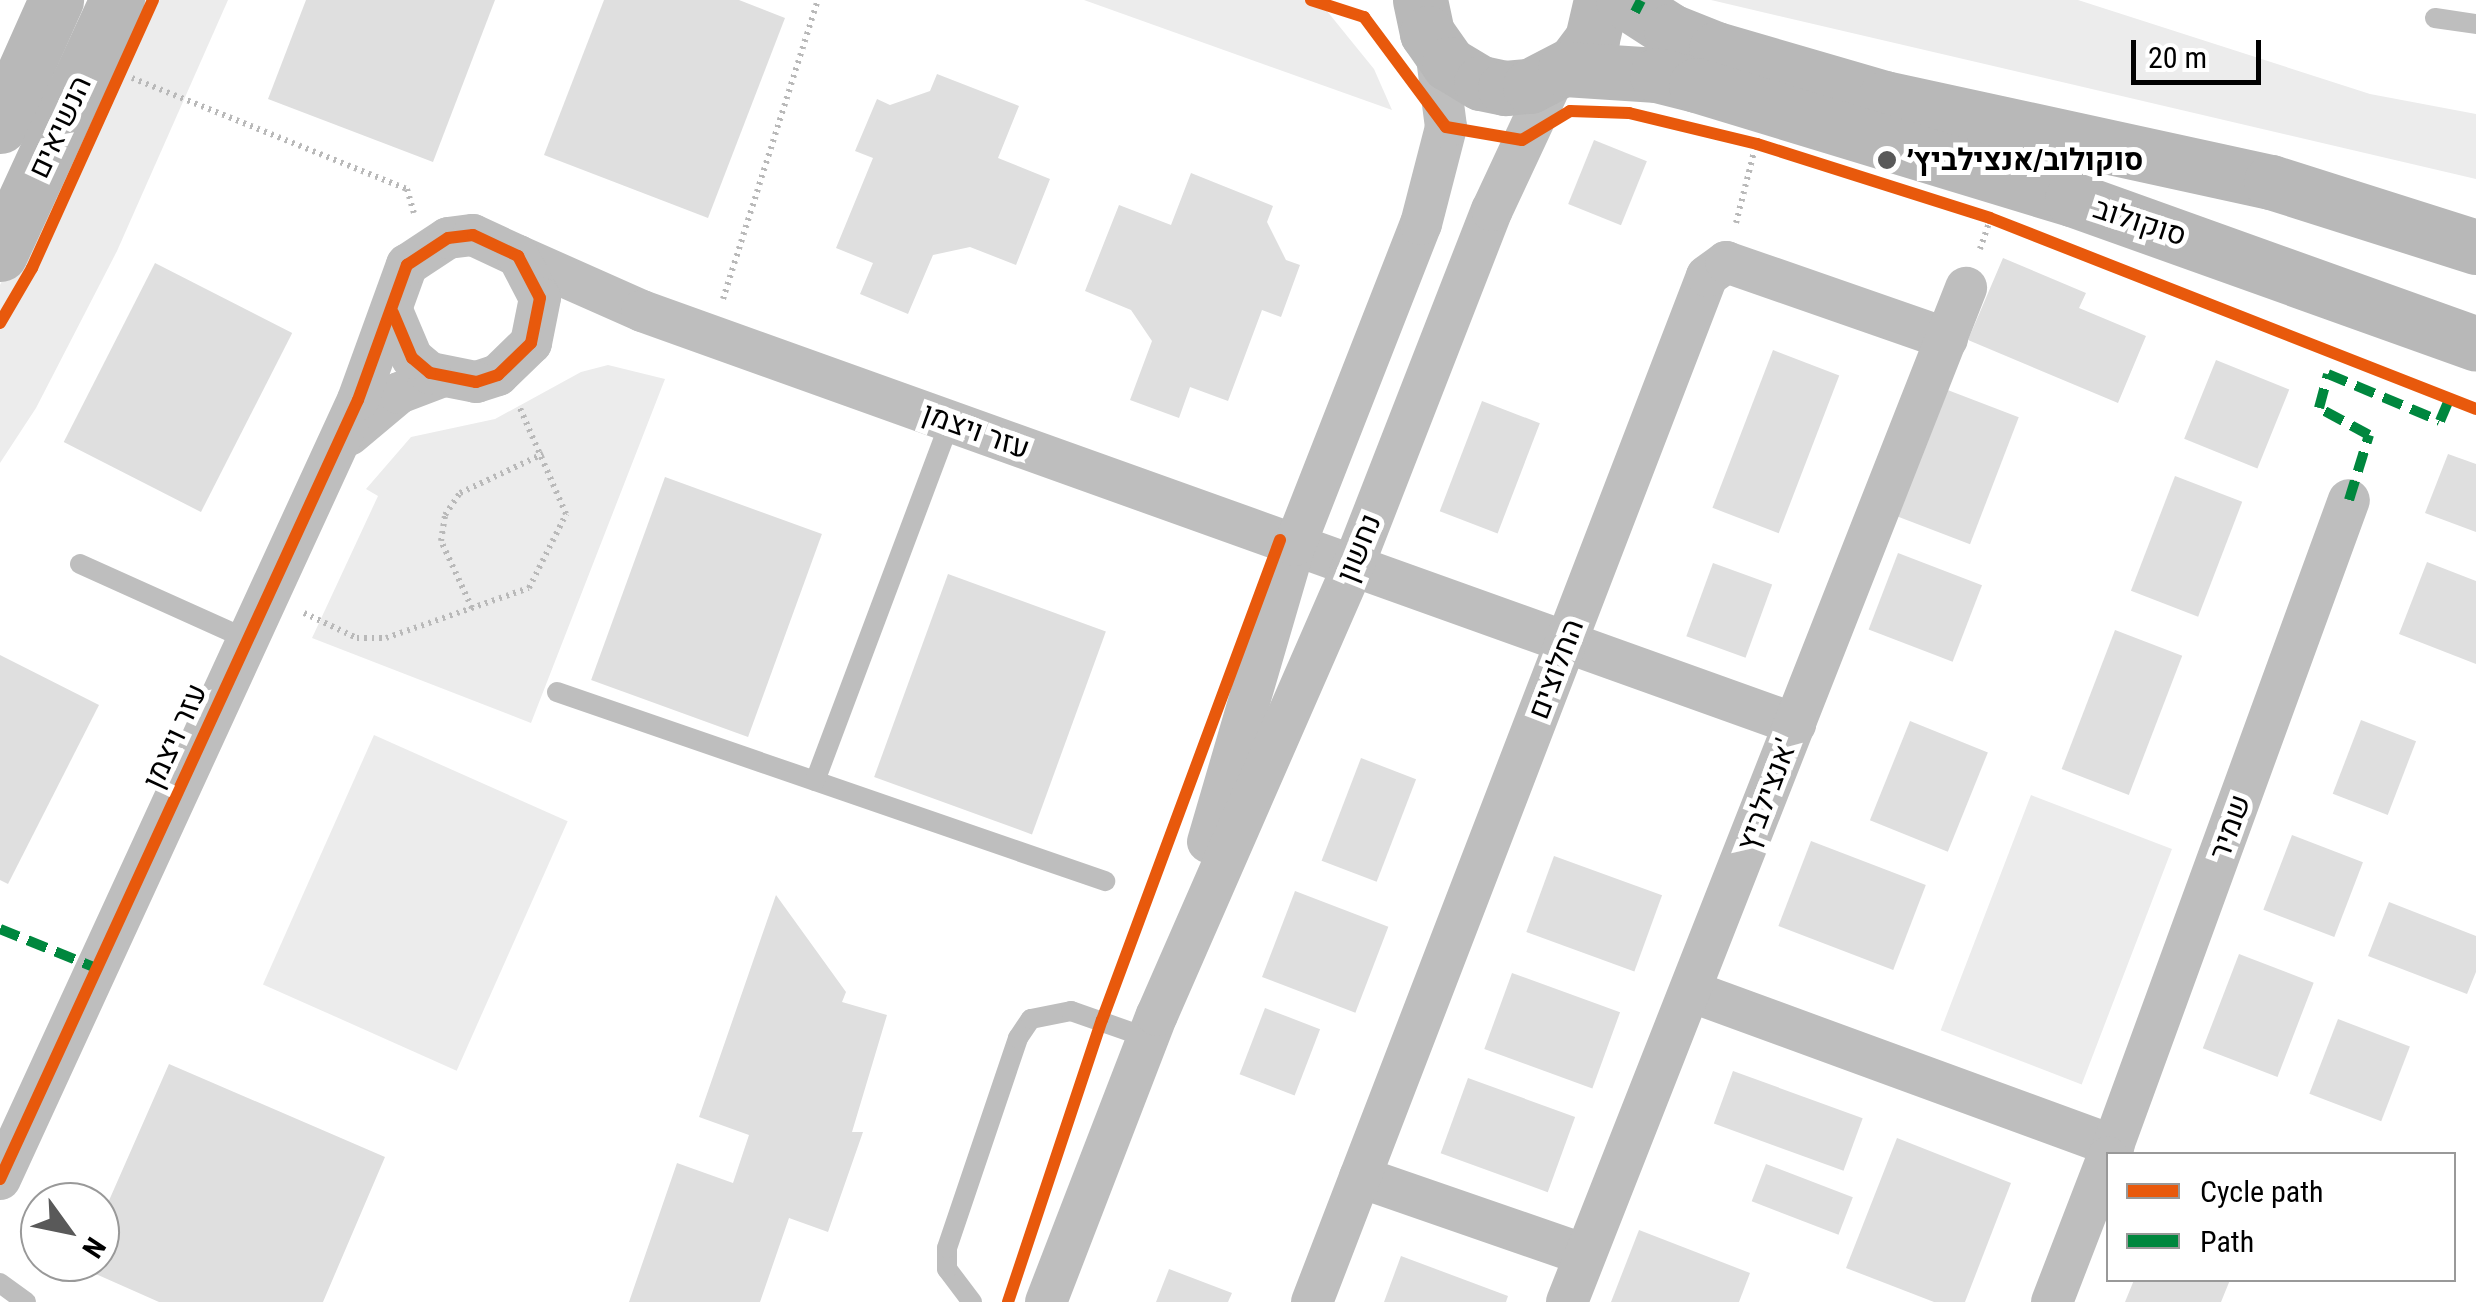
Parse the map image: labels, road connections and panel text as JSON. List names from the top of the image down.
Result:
{
  "streets": {
    "main road": ["הנשיאים", "סוקולוב"],
    "street": [
      "עזר ויצמן",
      "נחשון",
      "החלוצים",
      "אנצילביץ'",
      "שמיר"
    ]
  },
  "crossings": [
    ["סוקולוב", "נחשון"],
    ["עזר ויצמן", "נחשון"],
    ["עזר ויצמן", "החלוצים"],
    ["עזר ויצמן", "אנצילביץ'"]
  ],
  "places": ["סוקולוב/אנצילביץ׳"],
  "legend": ["Cycle path", "Path"],
  "scale_bar": "20 m",
  "north": "bottom right"
}
